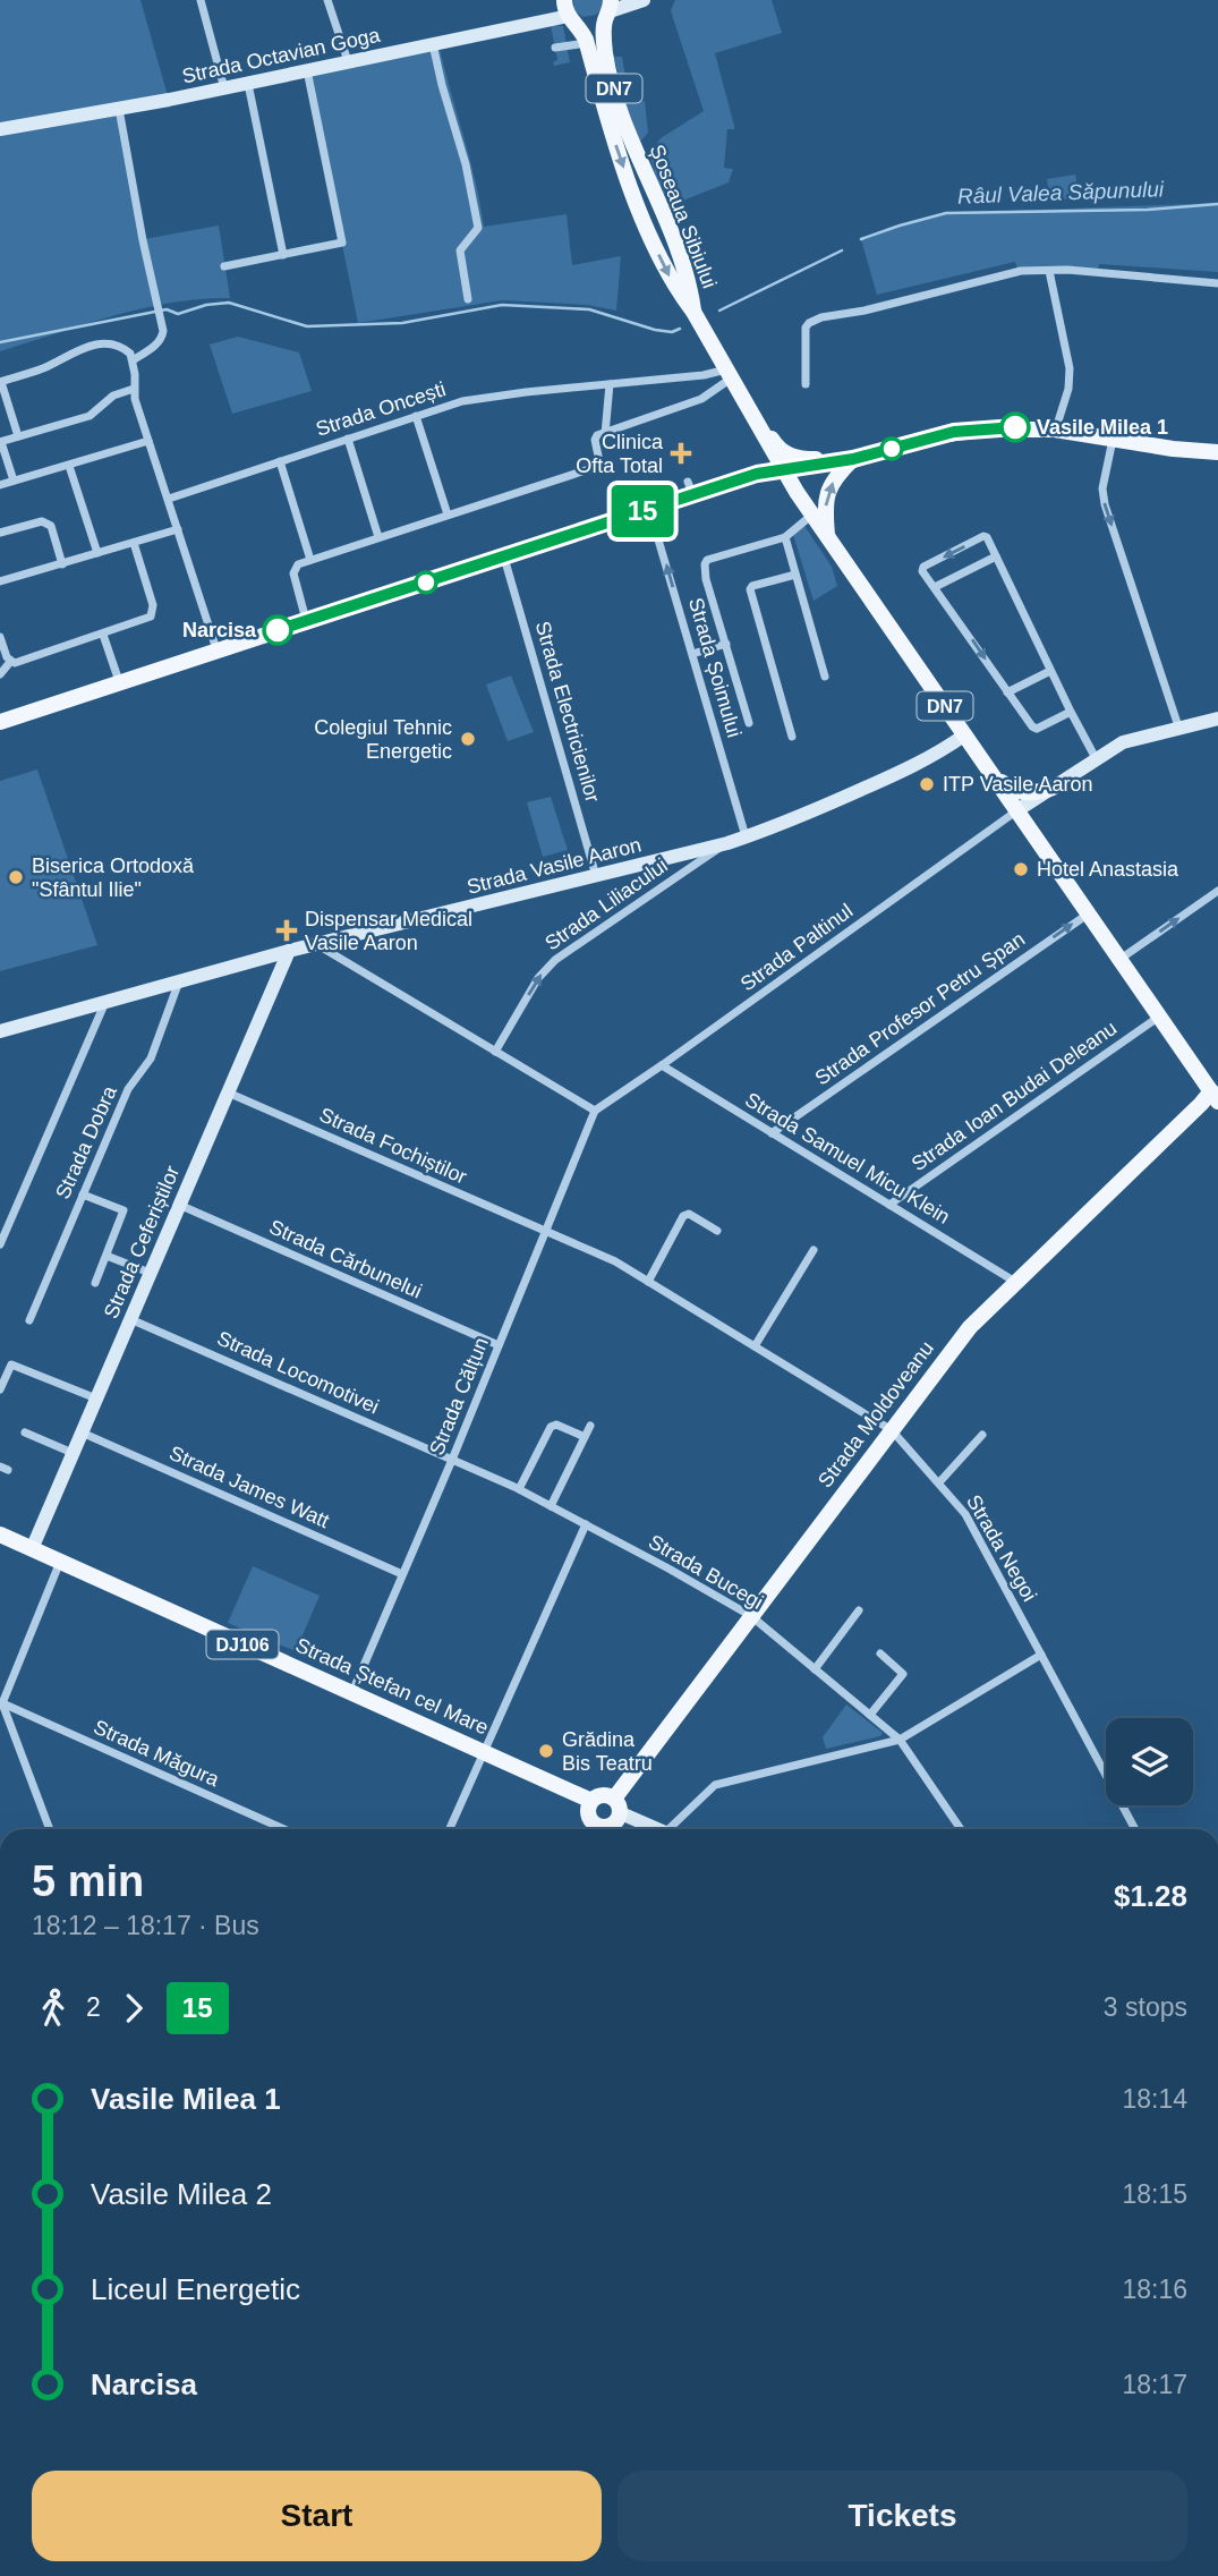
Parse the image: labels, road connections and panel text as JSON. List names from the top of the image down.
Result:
{
  "streets": {
    "main road": [
      "DN7",
      "Șoseaua Sibiului",
      "Strada Moldoveanu",
      "DJ106",
      "Strada Ștefan cel Mare"
    ],
    "street": [
      "Strada Octavian Goga",
      "Strada Oncești",
      "Strada Șoimului",
      "Strada Electricienilor",
      "Strada Vasile Aaron",
      "Strada Liliacului",
      "Strada Paltinul",
      "Strada Profesor Petru Șpan",
      "Strada Ioan Budai Deleanu",
      "Strada Dobra",
      "Strada Fochiștilor",
      "Strada Samuel Micu Klein",
      "Strada Ceferiștilor",
      "Strada Cărbunelui",
      "Strada Locomotivei",
      "Strada Călțun",
      "Strada James Watt",
      "Strada Negoi",
      "Strada Bucegi",
      "Strada Măgura"
    ]
  },
  "crossings": [
    ["Strada Octavian Goga", "Șoseaua Sibiului"],
    ["DN7", "Șoseaua Sibiului"],
    ["DN7", "Strada Oncești"],
    ["DN7", "Strada Vasile Aaron"],
    ["DN7", "Strada Paltinul"],
    ["DN7", "Strada Profesor Petru Șpan"],
    ["DN7", "Strada Ioan Budai Deleanu"],
    ["DN7", "Strada Moldoveanu"],
    ["Strada Șoimului", "Strada Vasile Aaron"],
    ["Strada Electricienilor", "Strada Vasile Aaron"],
    ["Strada Vasile Aaron", "Strada Liliacului"],
    ["Strada Vasile Aaron", "Strada Dobra"],
    ["Strada Vasile Aaron", "Strada Ceferiștilor"],
    ["Strada Paltinul", "Strada Samuel Micu Klein"],
    ["Strada Paltinul", "Strada Călțun"],
    ["Strada Profesor Petru Șpan", "Strada Samuel Micu Klein"],
    ["Strada Ioan Budai Deleanu", "Strada Samuel Micu Klein"],
    ["Strada Fochiștilor", "Strada Ceferiștilor"],
    ["Strada Fochiștilor", "Strada Călțun"],
    ["Strada Fochiștilor", "Strada Negoi"],
    ["Strada Samuel Micu Klein", "Strada Moldoveanu"],
    ["Strada Ceferiștilor", "Strada Cărbunelui"],
    ["Strada Ceferiștilor", "Strada Locomotivei"],
    ["Strada Ceferiștilor", "Strada James Watt"],
    ["Strada Ceferiștilor", "Strada Ștefan cel Mare"],
    ["Strada Cărbunelui", "Strada Călțun"],
    ["Strada Locomotivei", "Strada Călțun"],
    ["Strada Locomotivei", "Strada Bucegi"],
    ["Strada Călțun", "Strada James Watt"],
    ["Strada Călțun", "Strada Negoi"],
    ["Strada Călțun", "Strada Bucegi"],
    ["Strada Călțun", "Strada Ștefan cel Mare"],
    ["Strada Moldoveanu", "Strada Negoi"],
    ["Strada Moldoveanu", "Strada Bucegi"]
  ],
  "one_way": ["Strada Liliacului", "Strada Profesor Petru Șpan"],
  "water": ["Râul Valea Săpunului"],
  "places": {
    "other": [
      "Vasile Milea 1",
      "Narcisa",
      "Colegiul Tehnic Energetic",
      "ITP Vasile Aaron",
      "Hotel Anastasia",
      "Biserica Ortodoxă \"Sfântul Ilie\"",
      "Grădina Bis Teatru"
    ],
    "health": ["Clinica Ofta Total", "Dispensar Medical Vasile Aaron"]
  },
  "lines": ["bus line 15"],
  "page": {
    "on_map": "15",
    "heading": ["5 min", "18:12 – 18:17 · Bus", "$1.28"],
    "legs": ["2", "15", "3 stops"],
    "list": [
      {
        "name": "Vasile Milea 1",
        "value": "18:14"
      },
      {
        "name": "Vasile Milea 2",
        "value": "18:15"
      },
      {
        "name": "Liceul Energetic",
        "value": "18:16"
      },
      {
        "name": "Narcisa",
        "value": "18:17"
      }
    ],
    "buttons": ["Start", "Tickets"]
  }
}
